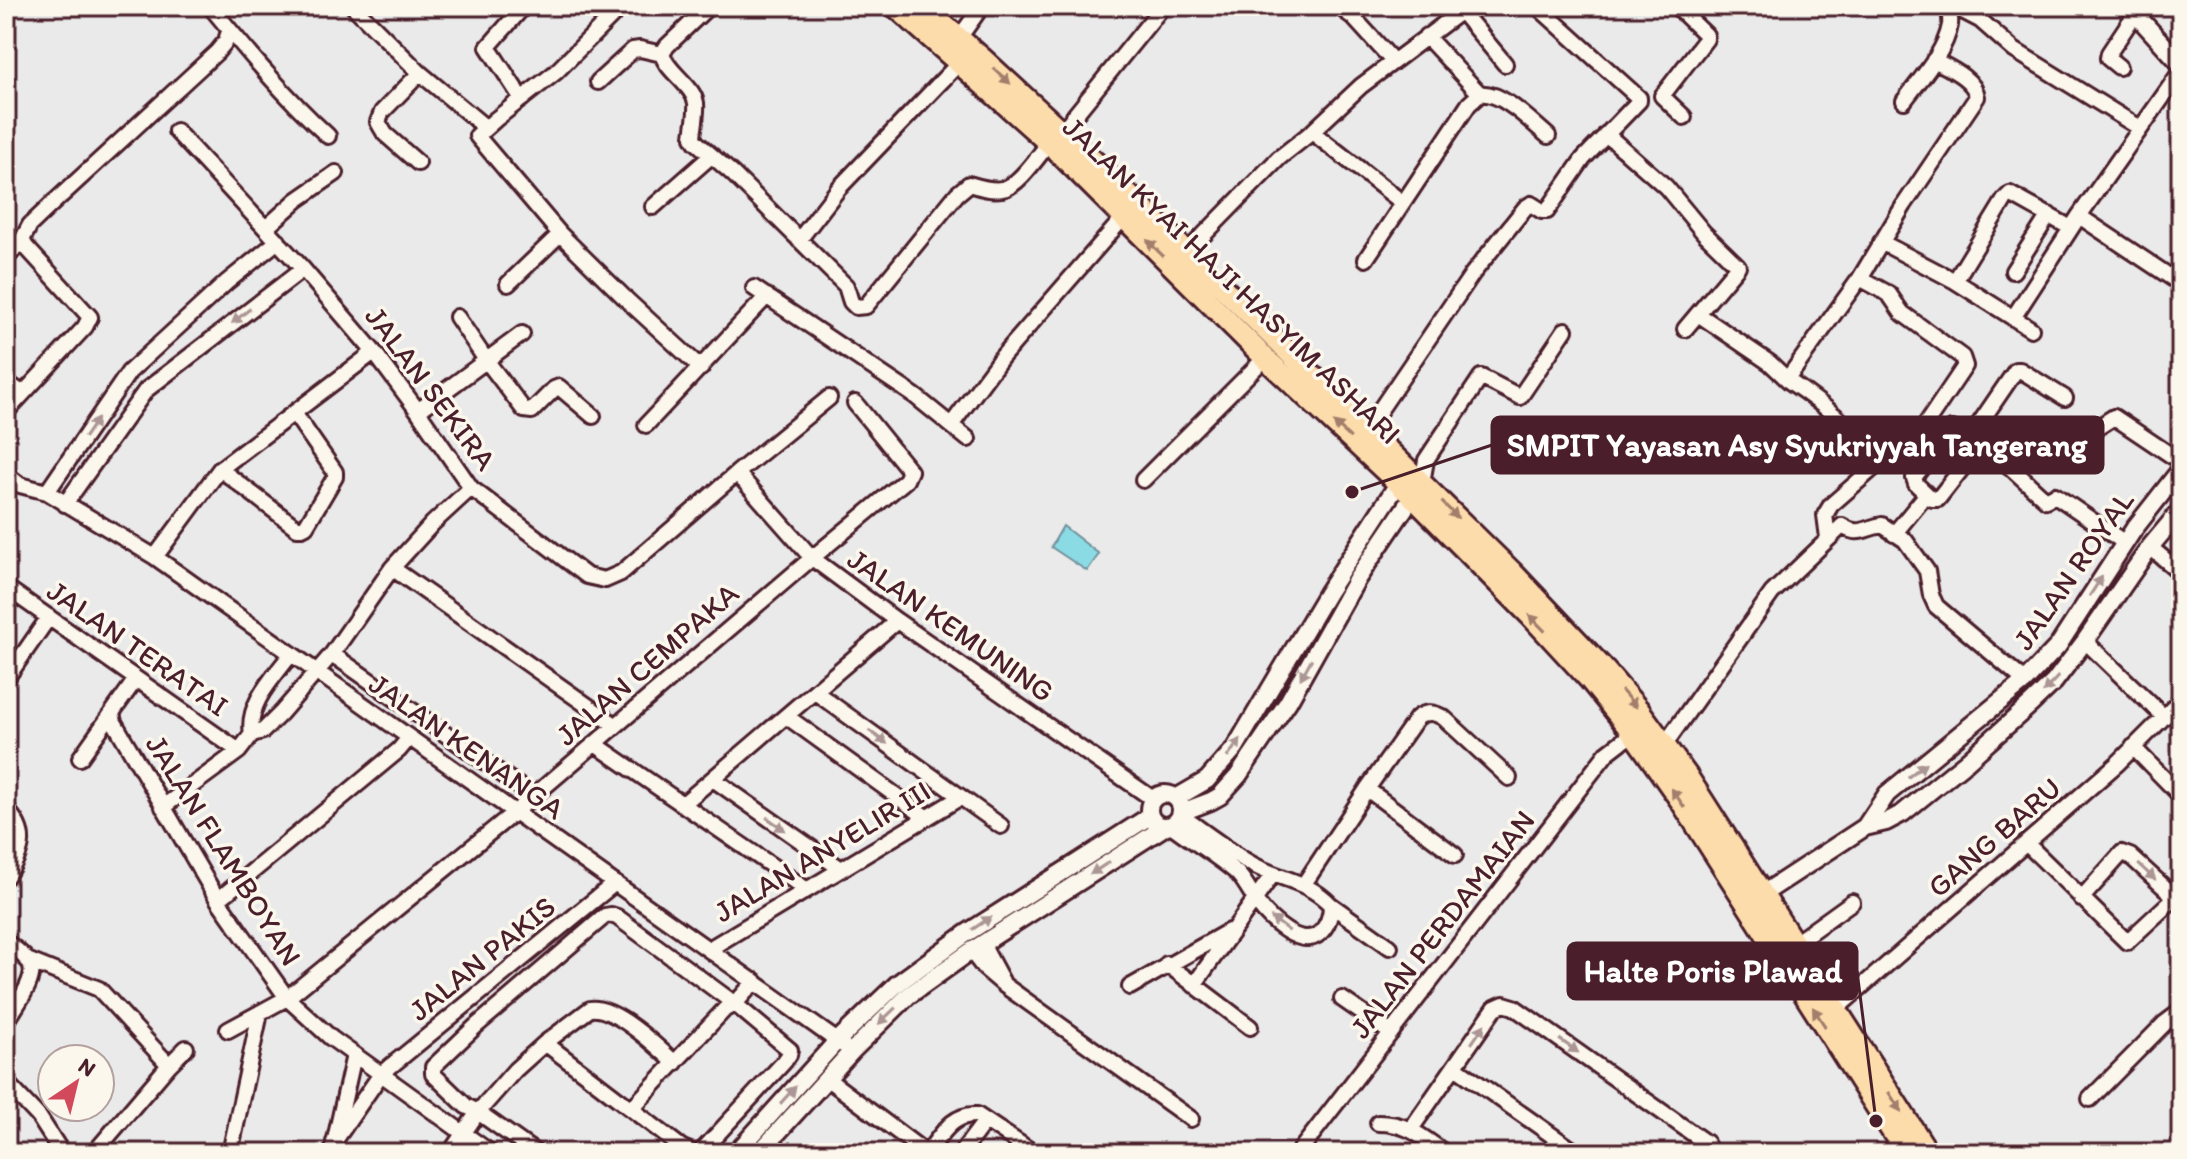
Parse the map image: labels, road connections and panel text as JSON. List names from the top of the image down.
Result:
{
  "streets": {
    "main road": ["JALAN KYAI HAJI HASYIM ASHARI"],
    "street": [
      "JALAN SEKIRA",
      "JALAN ROYAL",
      "JALAN KEMUNING",
      "JALAN TERATAI",
      "JALAN CEMPAKA",
      "JALAN KENANGA",
      "GANG BARU",
      "JALAN FLAMBOYAN",
      "JALAN ANYELIR III",
      "JALAN PERDAMAIAN",
      "JALAN PAKIS"
    ]
  },
  "crossings": [
    ["JALAN KYAI HAJI HASYIM ASHARI", "JALAN ROYAL"],
    ["JALAN KYAI HAJI HASYIM ASHARI", "GANG BARU"],
    ["JALAN KYAI HAJI HASYIM ASHARI", "JALAN PERDAMAIAN"],
    ["JALAN SEKIRA", "JALAN KEMUNING"],
    ["JALAN KEMUNING", "JALAN CEMPAKA"],
    ["JALAN CEMPAKA", "JALAN KENANGA"],
    ["JALAN CEMPAKA", "JALAN FLAMBOYAN"],
    ["JALAN KENANGA", "JALAN ANYELIR III"],
    ["JALAN KENANGA", "JALAN PAKIS"],
    ["JALAN FLAMBOYAN", "JALAN PAKIS"]
  ],
  "places": ["SMPIT Yayasan Asy Syukriyyah Tangerang", "Halte Poris Plawad"],
  "north": "top right"
}
